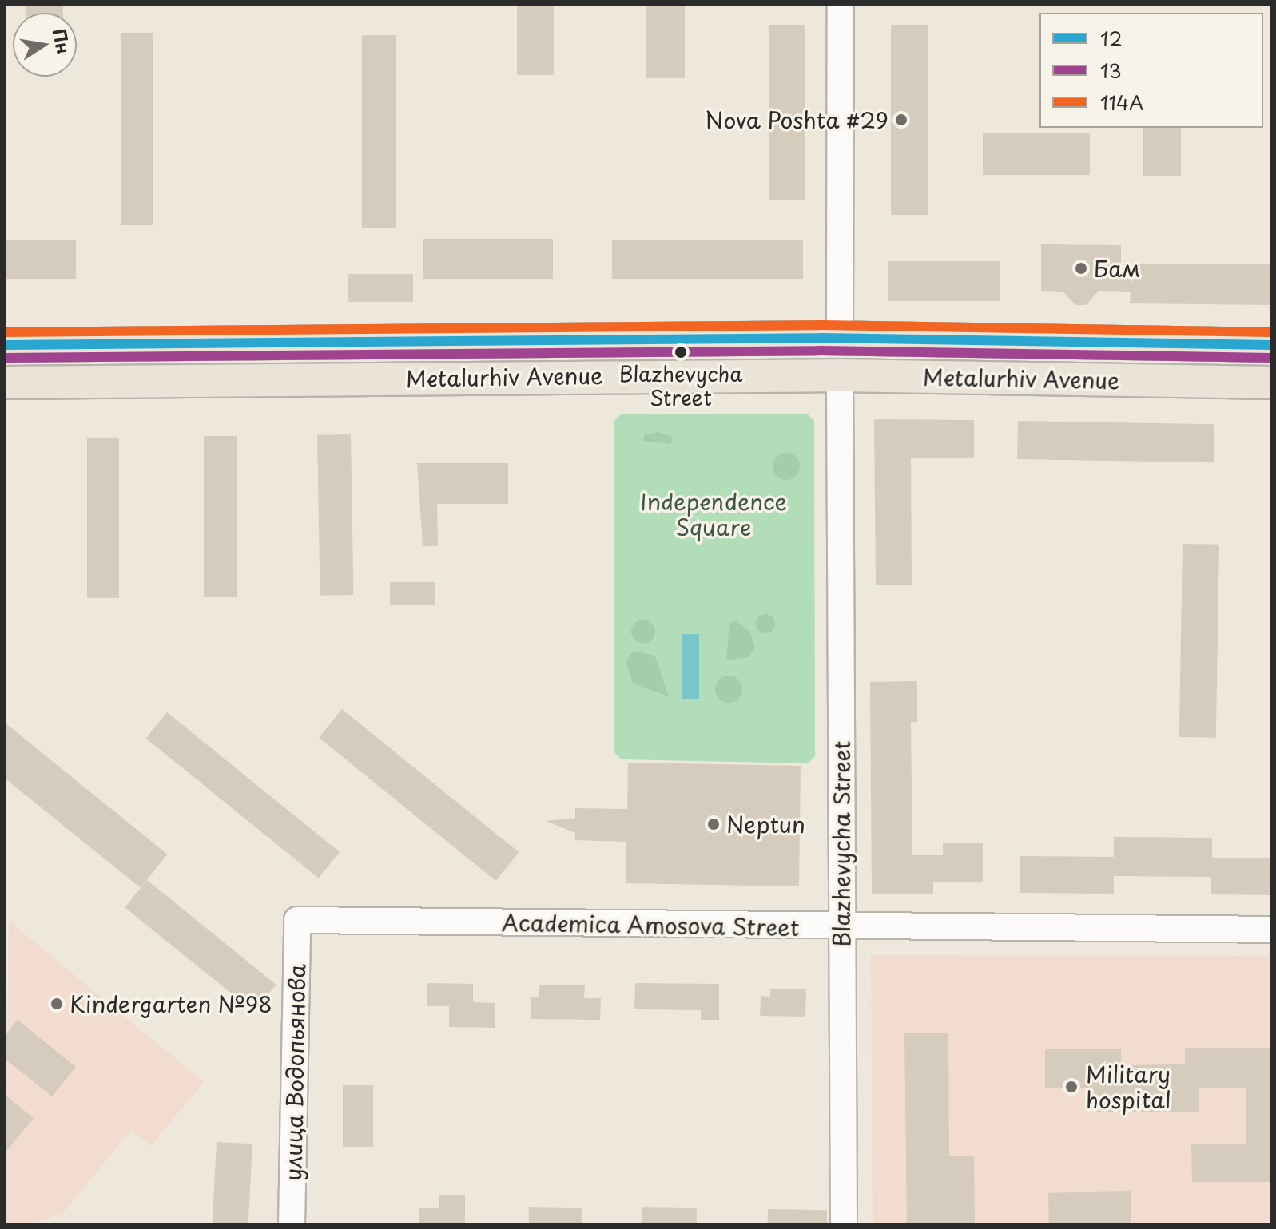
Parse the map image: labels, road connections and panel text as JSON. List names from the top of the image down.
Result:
{
  "streets": {
    "main road": ["Metalurhiv Avenue", "Blazhevycha Street"],
    "street": ["Academica Amosova Street", "улица Водопьянова"]
  },
  "crossings": [
    ["Metalurhiv Avenue", "Blazhevycha Street"],
    ["Blazhevycha Street", "Academica Amosova Street"],
    ["Academica Amosova Street", "улица Водопьянова"]
  ],
  "parks": ["Independence Square"],
  "places": [
    "Nova Poshta #29",
    "Бам",
    "Blazhevycha Street",
    "Neptun",
    "Kindergarten №98",
    "Military hospital"
  ],
  "lines": ["transit line 114А", "transit line 12", "transit line 13"],
  "legend": ["12", "13", "114А"],
  "north": "right"
}
